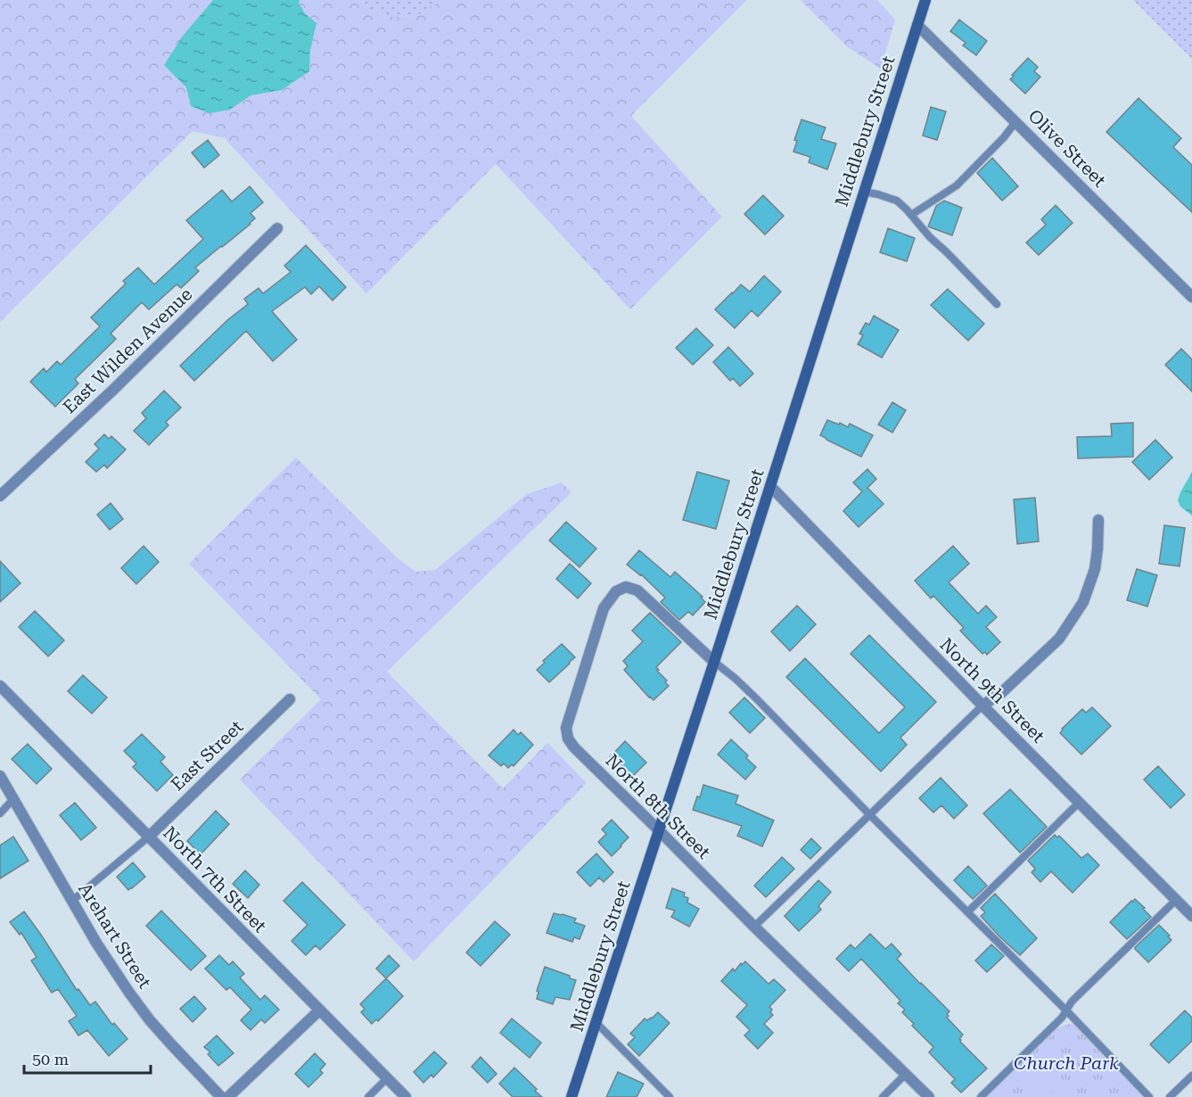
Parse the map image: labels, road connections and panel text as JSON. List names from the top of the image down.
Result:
{
  "streets": {
    "main road": ["Middlebury Street"],
    "street": [
      "Olive Street",
      "East Wilden Avenue",
      "North 9th Street",
      "East Street",
      "North 8th Street",
      "North 7th Street",
      "Arehart Street"
    ]
  },
  "crossings": [
    ["Middlebury Street", "Olive Street"],
    ["Middlebury Street", "North 9th Street"],
    ["Middlebury Street", "North 8th Street"],
    ["East Street", "North 7th Street"]
  ],
  "parks": ["Church Park"],
  "scale_bar": "50 m"
}
